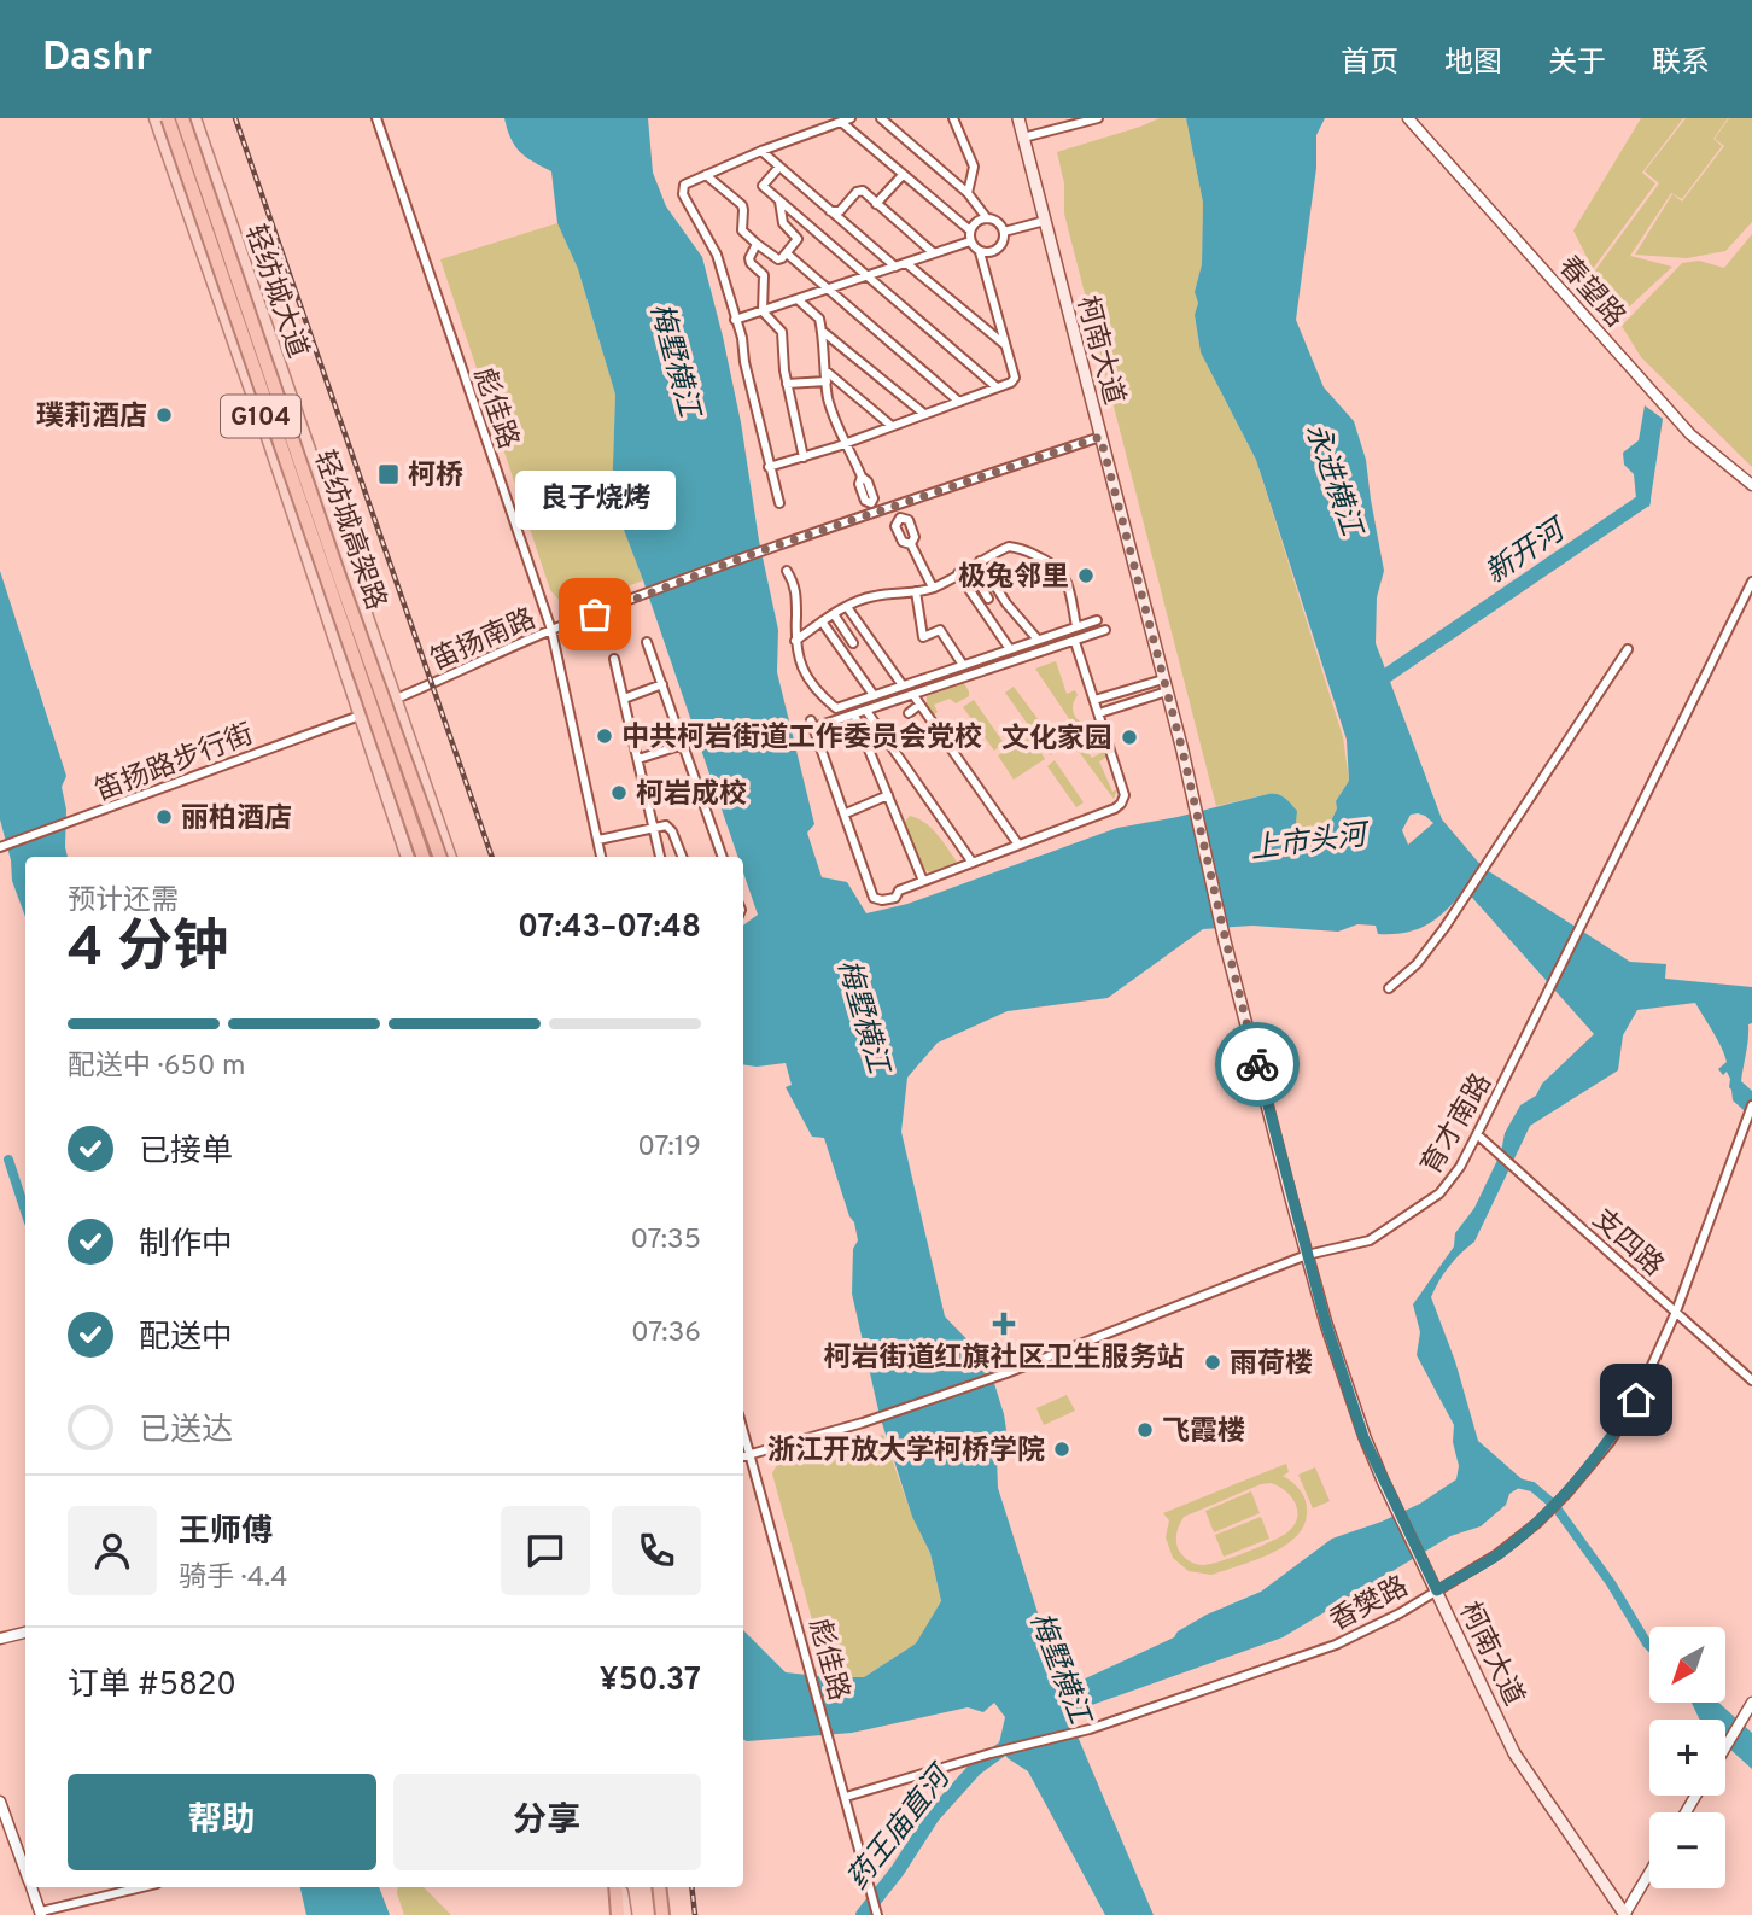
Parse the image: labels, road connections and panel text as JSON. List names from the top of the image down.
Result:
{
  "streets": {
    "highway": ["轻纺城高架路"],
    "main road": ["轻纺城大道", "柯南大道", "G104"],
    "street": [
      "春望路",
      "彪佳路",
      "笛扬南路",
      "笛扬路步行街",
      "育才南路",
      "支四路",
      "香樊路"
    ]
  },
  "crossings": [
    ["轻纺城大道", "笛扬南路"],
    ["轻纺城大道", "笛扬路步行街"],
    ["柯南大道", "笛扬南路"],
    ["柯南大道", "育才南路"],
    ["柯南大道", "香樊路"],
    ["彪佳路", "笛扬南路"],
    ["彪佳路", "育才南路"],
    ["彪佳路", "香樊路"],
    ["笛扬南路", "笛扬路步行街"],
    ["育才南路", "支四路"],
    ["支四路", "香樊路"]
  ],
  "water": [
    "梅墅横江",
    "永进横江",
    "新开河",
    "上市头河",
    "药王庙直河"
  ],
  "places": {
    "other": [
      "璞莉酒店",
      "极兔邻里",
      "良子烧烤",
      "中共柯岩街道工作委员会党校",
      "文化家园",
      "柯岩成校",
      "丽柏酒店",
      "雨荷楼",
      "飞霞楼",
      "浙江开放大学柯桥学院"
    ],
    "transit": ["柯桥"],
    "health": ["柯岩街道红旗社区卫生服务站"]
  },
  "north": "bottom left",
  "page": {
    "header": "Dashr",
    "nav": [
      "首页",
      "地图",
      "关于",
      "联系"
    ],
    "bubble": "良子烧烤",
    "heading": ["4 分钟", "预计还需", "07:43–07:48"],
    "panel": [
      "王师傅",
      "骑手 · 4.4",
      "订单 #5820",
      "¥50.37"
    ],
    "bar": "配送中 · 650 m",
    "list": [
      ["已接单", "07:19"],
      ["制作中", "07:35"],
      ["配送中", "07:36"],
      "已送达"
    ],
    "map_buttons": ["+", "−"],
    "buttons": ["帮助", "分享"]
  }
}
